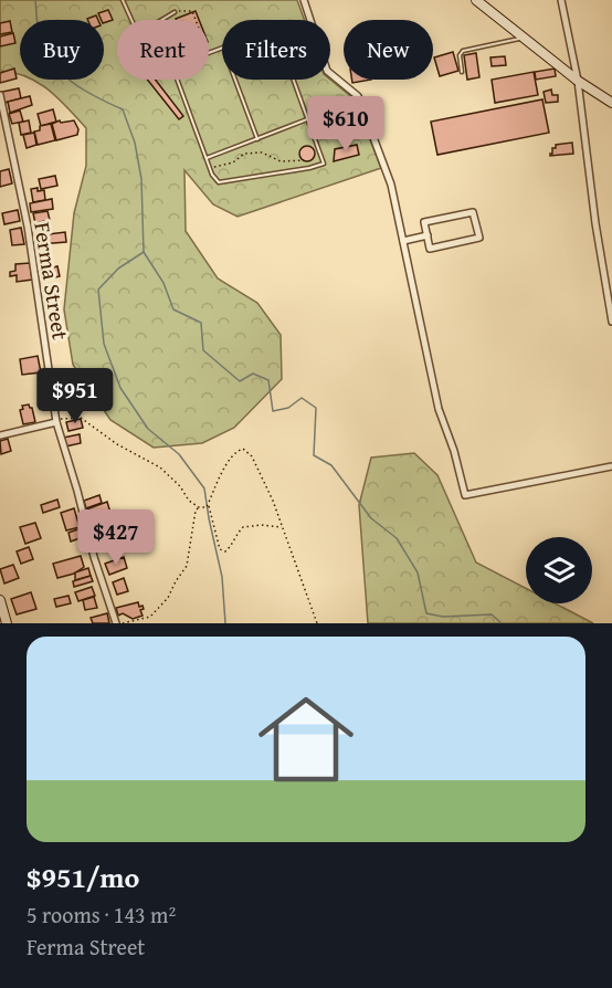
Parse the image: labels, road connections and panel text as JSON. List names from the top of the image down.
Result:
{
  "streets": {
    "street": ["Ferma Street"]
  },
  "page": {
    "chip": [
      "Buy",
      "Rent",
      "Filters",
      "New"
    ],
    "price": ["$610", "$951", "$427"],
    "list": [
      {
        "name": "$951/mo",
        "note": "5 rooms · 143 m² · Ferma Street"
      }
    ]
  }
}
